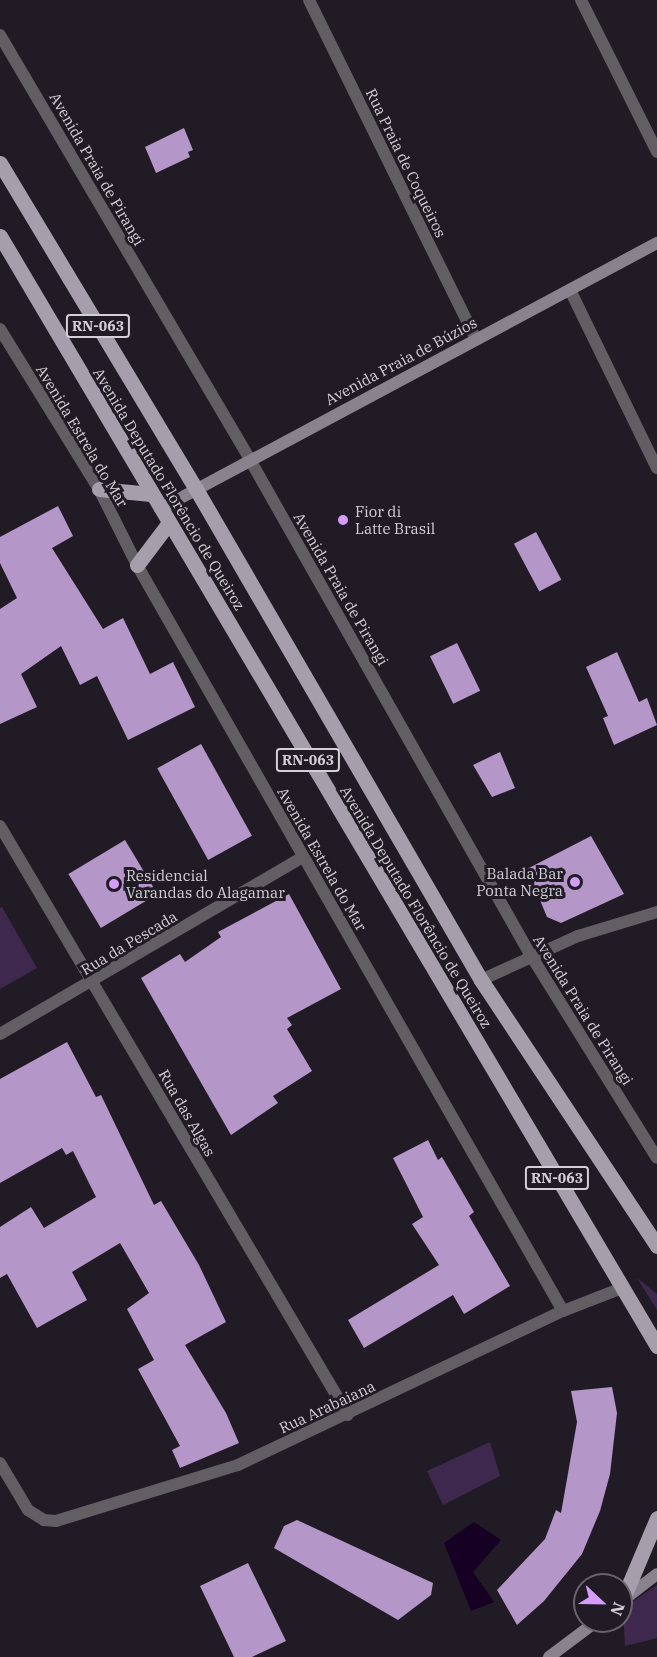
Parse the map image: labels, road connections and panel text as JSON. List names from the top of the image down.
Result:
{
  "streets": {
    "main road": ["RN-063", "Avenida Praia de Búzios", "Avenida Deputado Florêncio de Queiroz"],
    "street": [
      "Rua Praia de Coqueiros",
      "Avenida Praia de Pirangi",
      "Avenida Estrela do Mar",
      "Rua da Pescada",
      "Rua das Algas",
      "Rua Arabaiana"
    ]
  },
  "crossings": [
    ["Rua Praia de Coqueiros", "Avenida Praia de Búzios"],
    ["Avenida Praia de Pirangi", "Avenida Praia de Búzios"],
    ["Avenida Praia de Búzios", "Avenida Deputado Florêncio de Queiroz"],
    ["Avenida Estrela do Mar", "Rua da Pescada"],
    ["Avenida Estrela do Mar", "Rua Arabaiana"],
    ["Avenida Deputado Florêncio de Queiroz", "Rua Arabaiana"],
    ["Rua da Pescada", "Rua das Algas"],
    ["Rua das Algas", "Rua Arabaiana"]
  ],
  "places": ["Fior di Latte Brasil", "Balada Bar Ponta Negra", "Residencial Varandas do Alagamar"],
  "north": "right"
}
